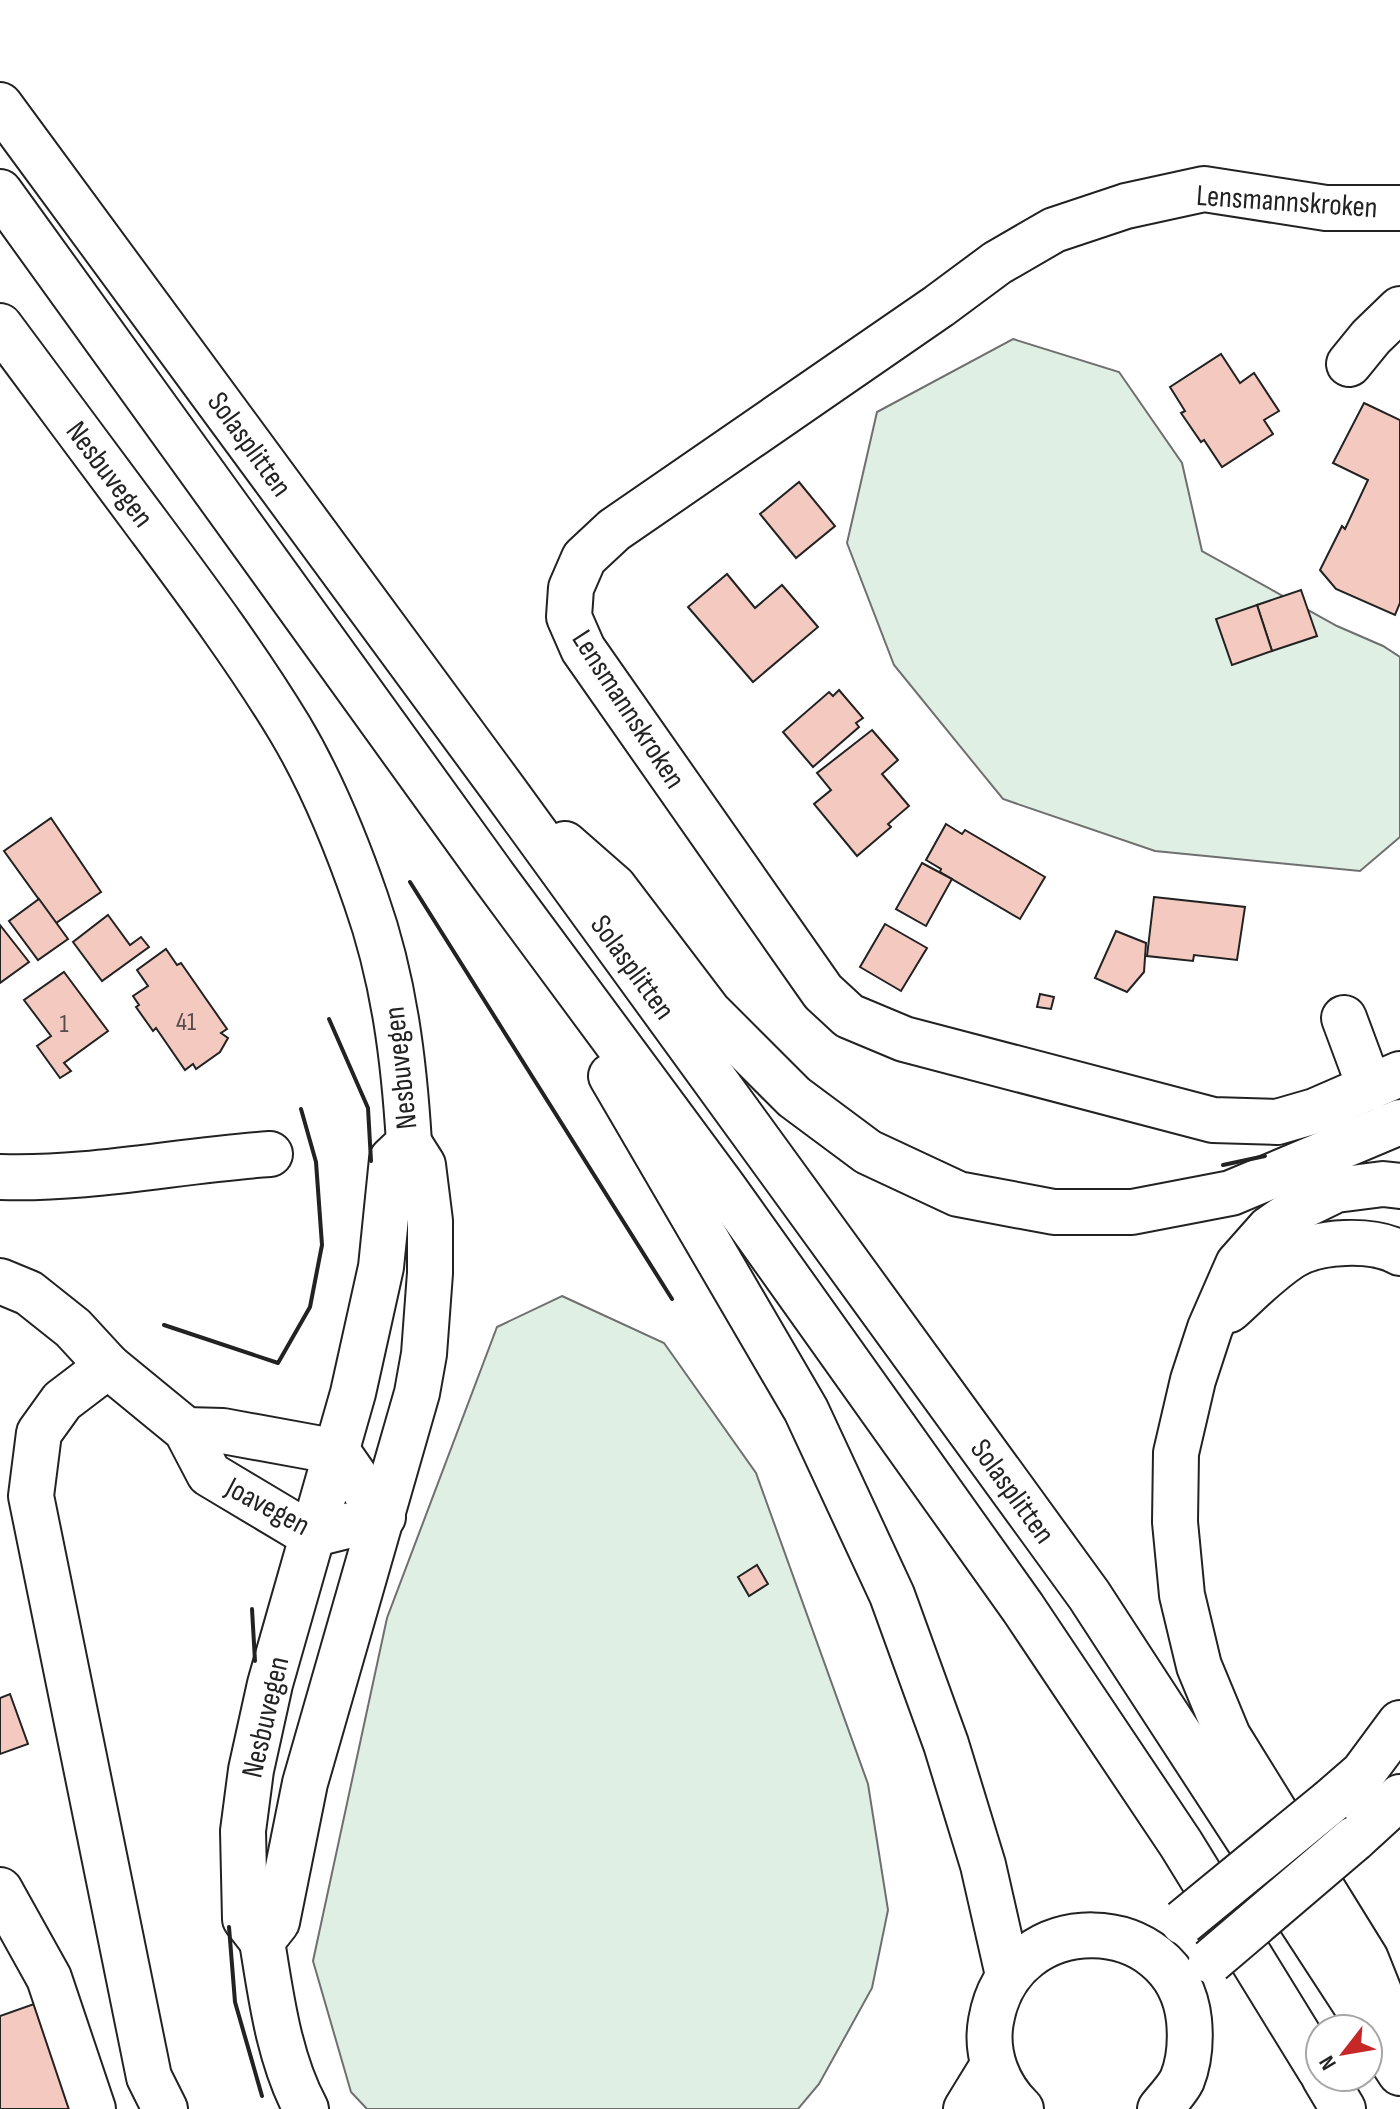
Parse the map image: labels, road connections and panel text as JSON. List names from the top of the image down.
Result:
{
  "streets": {
    "main road": [
      "Lensmannskroken",
      "Solasplitten",
      "Nesbuvegen",
      "Joavegen"
    ]
  },
  "crossings": [
    ["Nesbuvegen", "Joavegen"]
  ],
  "house_numbers": ["41", "1"],
  "north": "bottom left"
}
